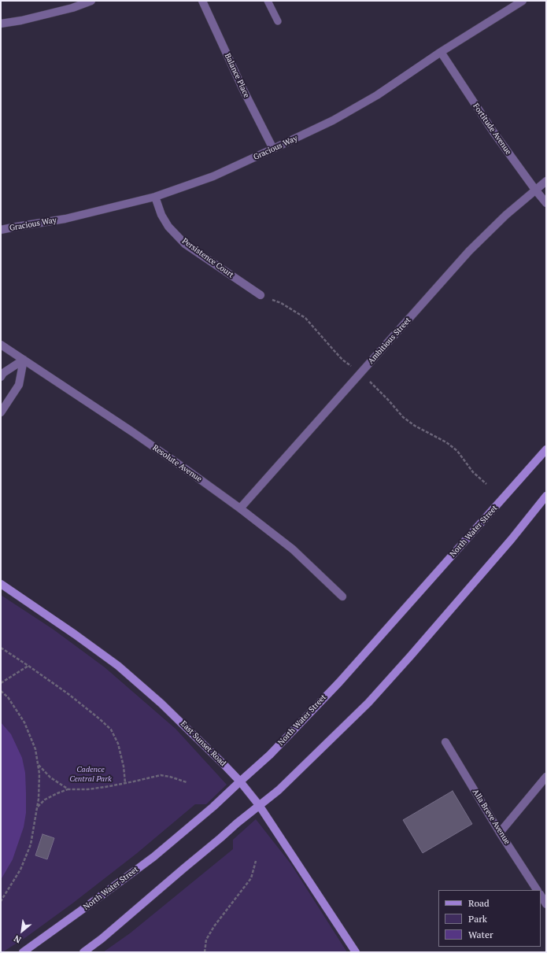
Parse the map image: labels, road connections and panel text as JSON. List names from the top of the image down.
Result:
{
  "streets": {
    "main road": ["North Water Street", "East Sunset Road"],
    "street": [
      "Balance Place",
      "Fortitude Avenue",
      "Gracious Way",
      "Persistence Court",
      "Ambitious Street",
      "Resolute Avenue",
      "Alla Breve Avenue"
    ]
  },
  "crossings": [
    ["Balance Place", "Gracious Way"],
    ["Fortitude Avenue", "Gracious Way"],
    ["Fortitude Avenue", "Ambitious Street"],
    ["Gracious Way", "Persistence Court"],
    ["Ambitious Street", "Resolute Avenue"],
    ["North Water Street", "East Sunset Road"]
  ],
  "parks": ["Cadence Central Park"],
  "legend": ["Road", "Park", "Water"],
  "north": "bottom left"
}
